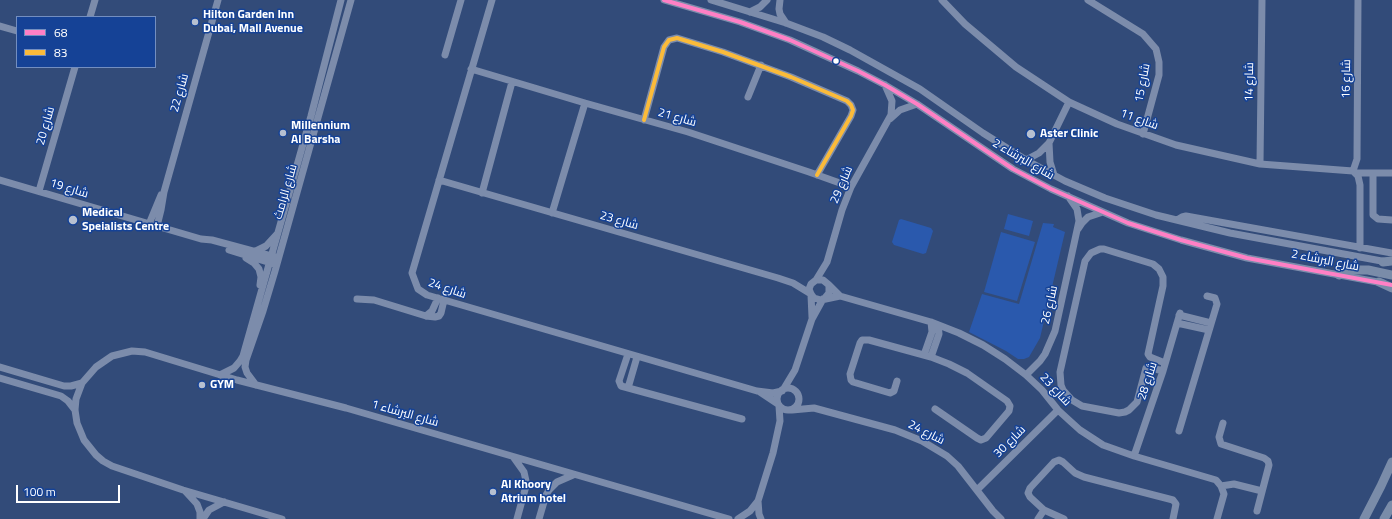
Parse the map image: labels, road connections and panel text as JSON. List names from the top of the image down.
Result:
{
  "streets": {
    "street": [
      "شارع 16",
      "شارع 14",
      "شارع 15",
      "شارع 22",
      "شارع 21",
      "شارع 11",
      "شارع 20",
      "شارع البرشاء 2",
      "شارع 29",
      "شارع 19",
      "شارع الرامث",
      "شارع 23",
      "شارع 24",
      "شارع 26",
      "شارع 28",
      "شارع البرشاء 1",
      "شارع 30"
    ]
  },
  "crossings": [
    ["شارع 16", "شارع 11"],
    ["شارع 14", "شارع 11"],
    ["شارع 15", "شارع 11"],
    ["شارع 22", "شارع 19"],
    ["شارع 21", "شارع 29"],
    ["شارع 21", "شارع 24"],
    ["شارع 20", "شارع 19"],
    ["شارع البرشاء 2", "شارع 29"],
    ["شارع البرشاء 2", "شارع 26"],
    ["شارع 29", "شارع 23"],
    ["شارع 19", "شارع الرامث"],
    ["شارع الرامث", "شارع البرشاء 1"],
    ["شارع 23", "شارع 24"],
    ["شارع 23", "شارع 26"],
    ["شارع 23", "شارع 28"],
    ["شارع 23", "شارع 30"],
    ["شارع 24", "شارع 30"]
  ],
  "places": [
    "Hilton Garden Inn Dubai, Mall Avenue",
    "Millennium Al Barsha",
    "Aster Clinic",
    "Medical Speialists Centre",
    "GYM",
    "Al Khoory Atrium hotel"
  ],
  "lines": ["transit line 68", "transit line 83"],
  "legend": ["68", "83"],
  "scale_bar": "100 m"
}
